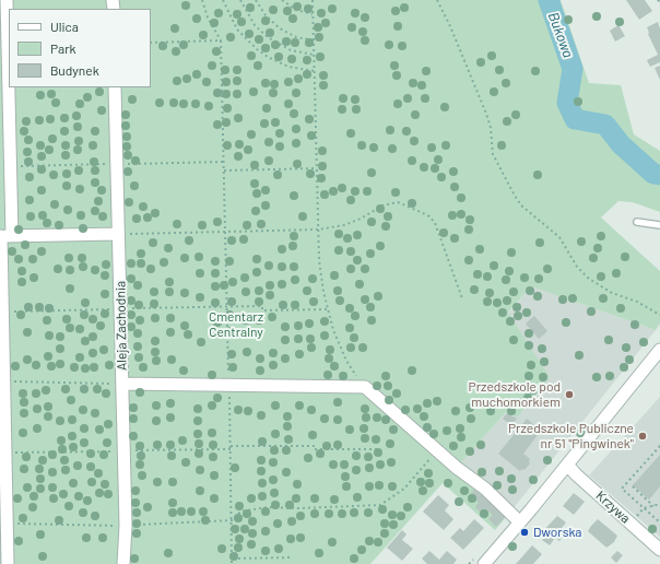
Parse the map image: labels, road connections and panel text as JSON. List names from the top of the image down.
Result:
{
  "streets": {
    "street": ["Aleja Zachodnia", "Krzywa"]
  },
  "water": ["Bukowa"],
  "parks": ["Cmentarz Centralny"],
  "places": ["Przedszkole pod muchomorkiem", "Przedszkole Publiczne nr 51 \"Pingwinek\"", "Dworska"],
  "legend": ["Ulica", "Park", "Budynek"]
}
